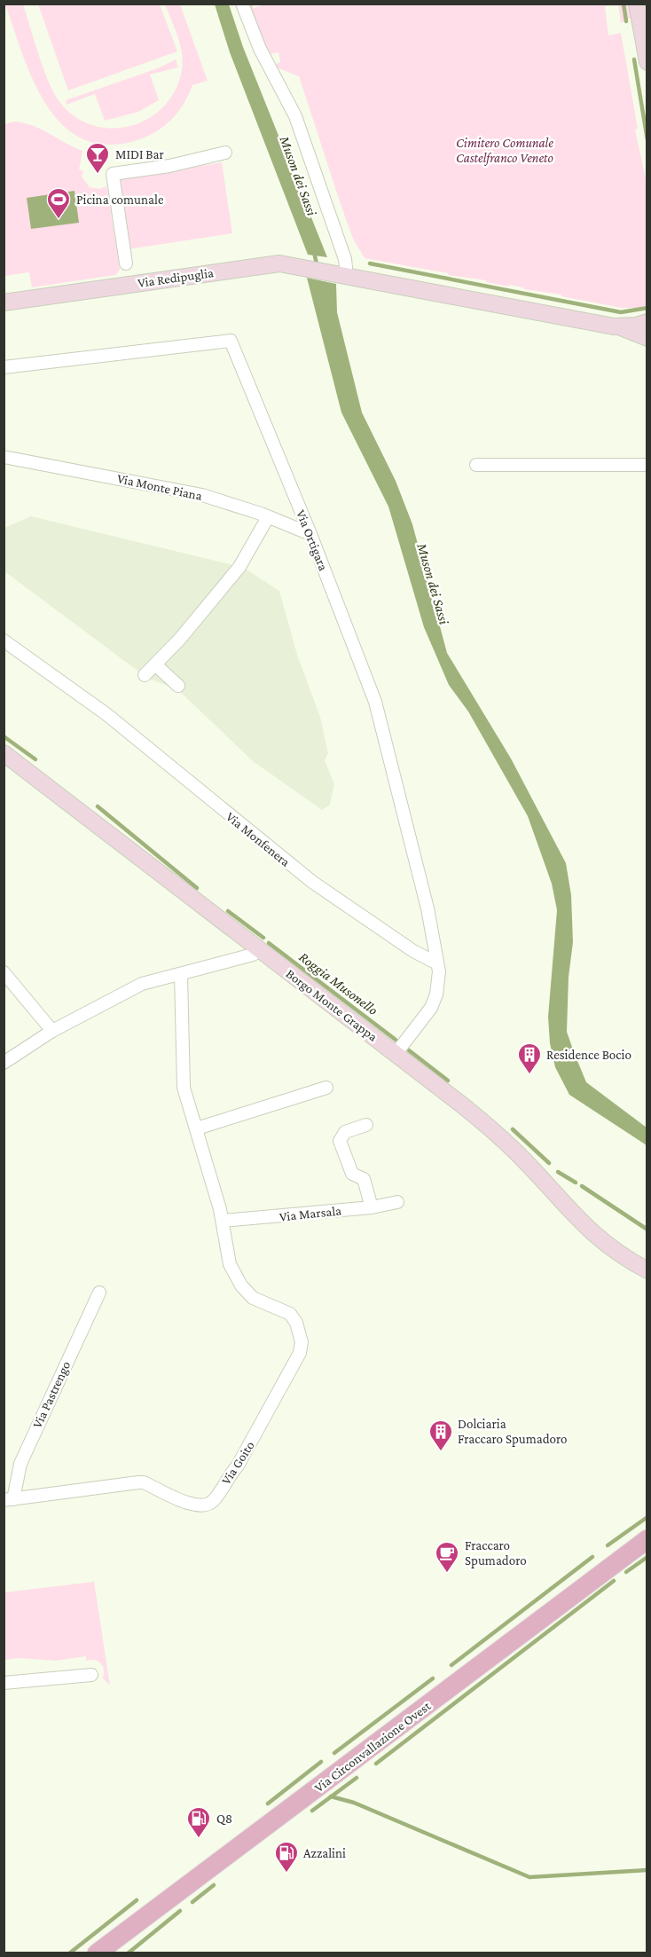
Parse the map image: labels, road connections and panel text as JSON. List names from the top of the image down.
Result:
{
  "streets": {
    "main road": ["Via Circonvallazione Ovest"],
    "street": [
      "Via Redipuglia",
      "Via Monte Piana",
      "Via Ortigara",
      "Via Monfenera",
      "Borgo Monte Grappa",
      "Via Marsala",
      "Via Pastrengo",
      "Via Goito"
    ]
  },
  "crossings": [
    ["Via Monte Piana", "Via Ortigara"],
    ["Via Ortigara", "Via Monfenera"],
    ["Via Marsala", "Via Goito"],
    ["Via Pastrengo", "Via Goito"]
  ],
  "water": ["Muson dei Sassi", "Roggia Musonello"],
  "parks": ["Cimitero Comunale Castelfranco Veneto"],
  "places": {
    "bar": ["MIDI Bar"],
    "sports": ["Picina comunale"],
    "building": ["Residence Bocio", "Dolciaria Fraccaro Spumadoro"],
    "cafe": ["Fraccaro Spumadoro"],
    "fuel station": ["Q8", "Azzalini"]
  }
}
